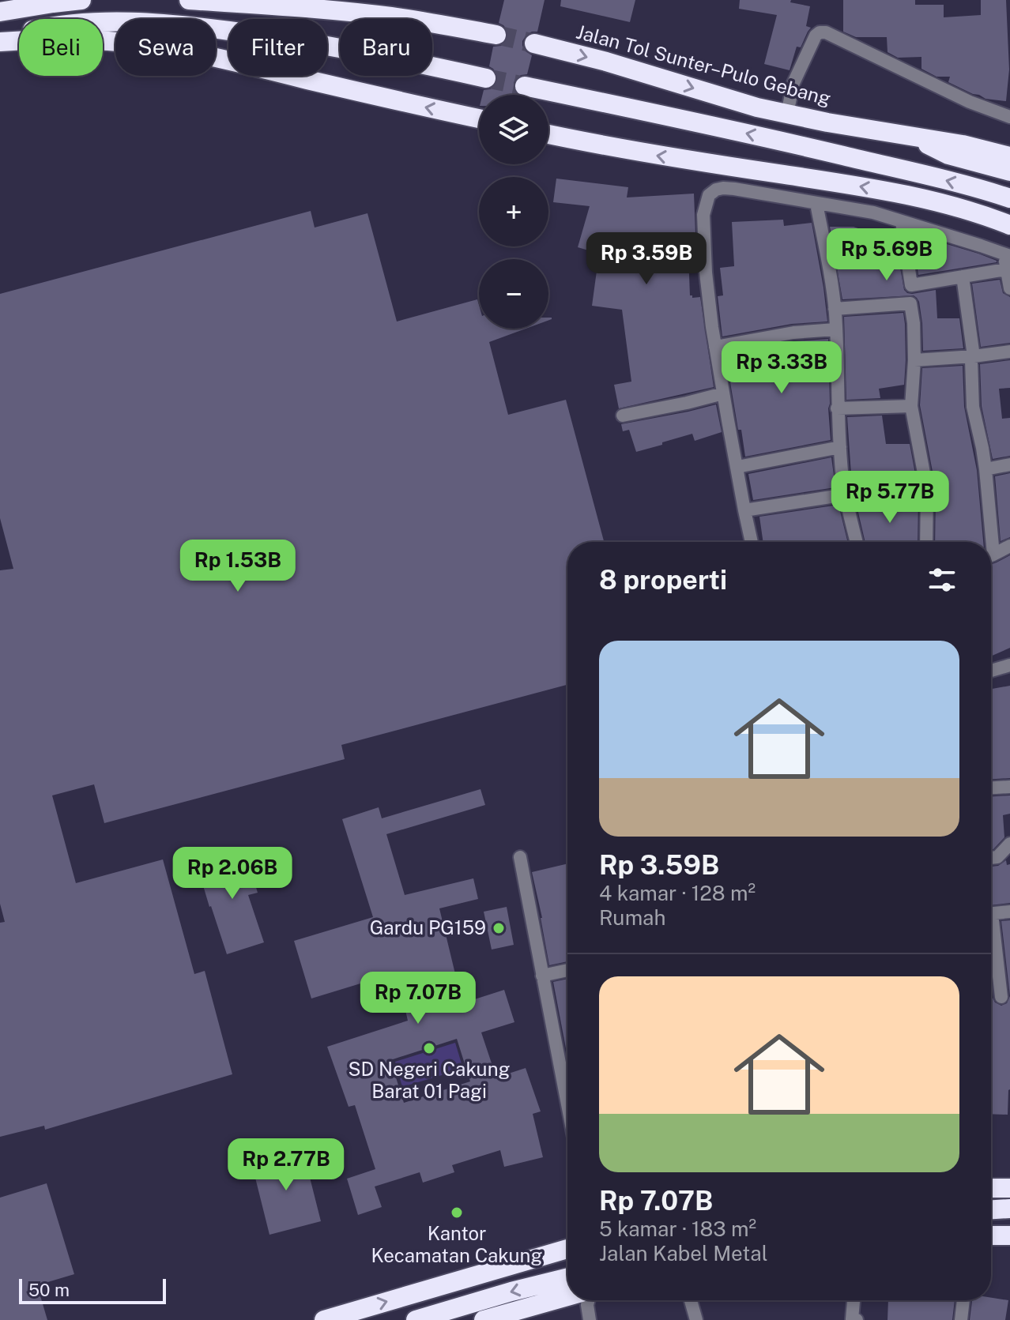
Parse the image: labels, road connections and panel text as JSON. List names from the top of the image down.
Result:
{
  "streets": {
    "highway": ["Jalan Tol Sunter–Pulo Gebang"]
  },
  "places": ["Gardu PG159", "SD Negeri Cakung Barat 01 Pagi", "Kantor Kecamatan Cakung"],
  "scale_bar": "50 m",
  "page": {
    "chip": [
      "Beli",
      "Sewa",
      "Filter",
      "Baru"
    ],
    "map_buttons": ["+", "−"],
    "price": [
      "Rp 5.69B",
      "Rp 3.59B",
      "Rp 3.33B",
      "Rp 5.77B",
      "Rp 1.53B",
      "Rp 2.06B",
      "Rp 7.07B",
      "Rp 2.77B"
    ],
    "heading": "8 properti",
    "list": [
      {
        "name": "Rp 3.59B",
        "note": "4 kamar · 128 m² · Rumah"
      },
      {
        "name": "Rp 7.07B",
        "note": "5 kamar · 183 m² · Jalan Kabel Metal"
      }
    ],
    "scale": "50 m"
  }
}
